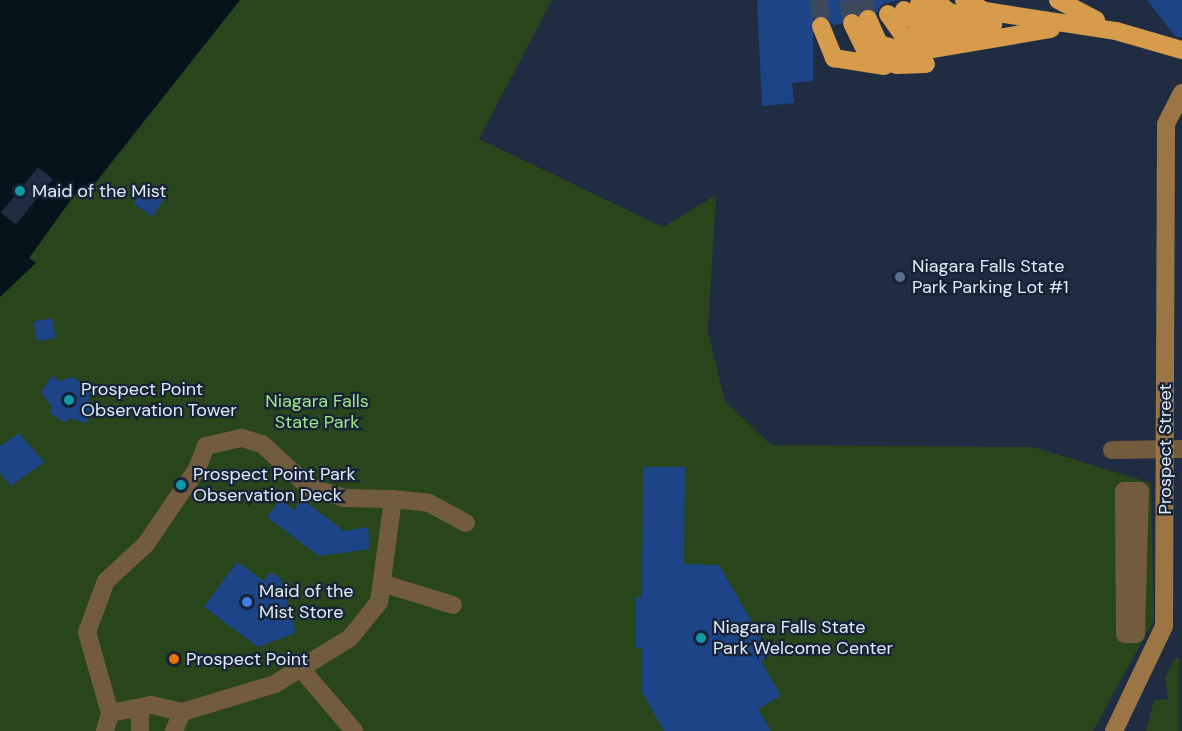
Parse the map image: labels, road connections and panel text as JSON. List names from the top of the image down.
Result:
{
  "streets": {
    "main road": ["Prospect Street"]
  },
  "parks": ["Niagara Falls State Park"],
  "places": [
    "Maid of the Mist",
    "Niagara Falls State Park Parking Lot #1",
    "Prospect Point Observation Tower",
    "Prospect Point Park Observation Deck",
    "Maid of the Mist Store",
    "Niagara Falls State Park Welcome Center",
    "Prospect Point"
  ]
}
